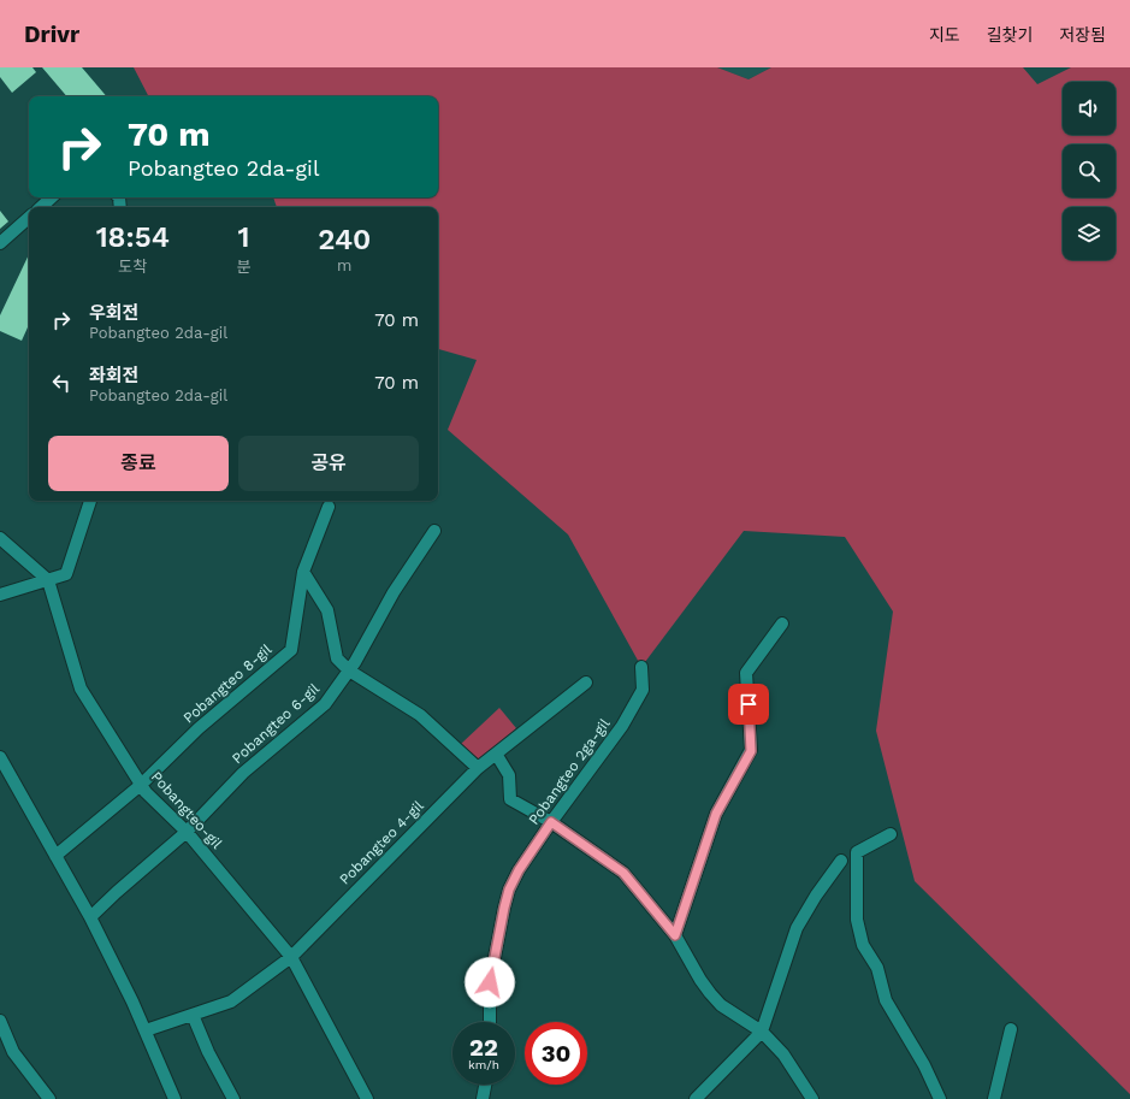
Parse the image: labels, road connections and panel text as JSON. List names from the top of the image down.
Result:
{
  "streets": {
    "street": [
      "Pobangteo 8-gil",
      "Pobangteo 6-gil",
      "Pobangteo 2ga-gil",
      "Pobangteo-gil",
      "Pobangteo 4-gil"
    ]
  },
  "crossings": [
    ["Pobangteo 8-gil", "Pobangteo-gil"],
    ["Pobangteo 6-gil", "Pobangteo-gil"],
    ["Pobangteo-gil", "Pobangteo 4-gil"]
  ],
  "page": {
    "header": "Drivr",
    "nav": ["지도", "길찾기", "저장됨"],
    "turn": ["70 m", "Pobangteo 2da-gil"],
    "eta": [
      "18:54",
      "도착",
      "1",
      "분",
      "240",
      "m"
    ],
    "list": [
      {
        "name": "우회전",
        "note": "Pobangteo 2da-gil",
        "value": "70 m"
      },
      {
        "name": "좌회전",
        "note": "Pobangteo 2da-gil",
        "value": "70 m"
      }
    ],
    "buttons": ["종료", "공유"],
    "speed": "22 km/h",
    "limit": "30"
  }
}
